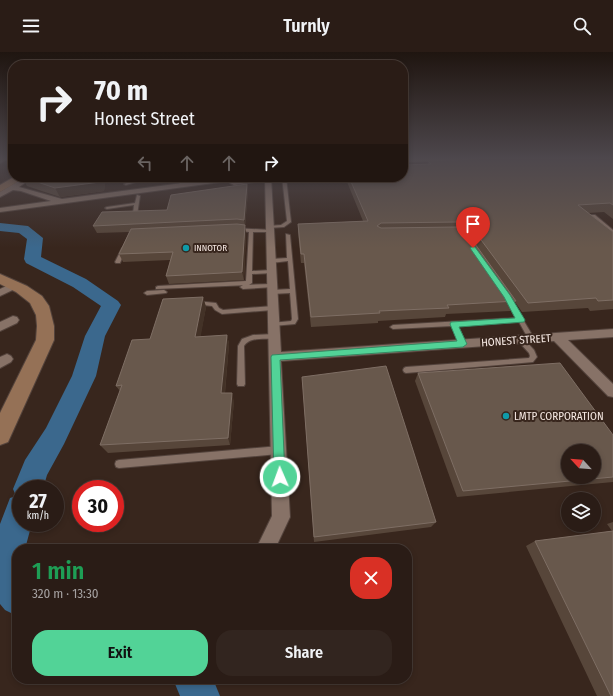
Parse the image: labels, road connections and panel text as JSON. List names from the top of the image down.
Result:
{
  "streets": {
    "street": ["HONEST STREET"]
  },
  "places": ["INNOTOR", "LMTP CORPORATION"],
  "north": "top left",
  "page": {
    "header": "Turnly",
    "turn": ["70 m", "Honest Street"],
    "speed": "27 km/h",
    "limit": "30",
    "heading": ["1 min", "320 m · 13:30"],
    "buttons": ["Exit", "Share"]
  }
}
